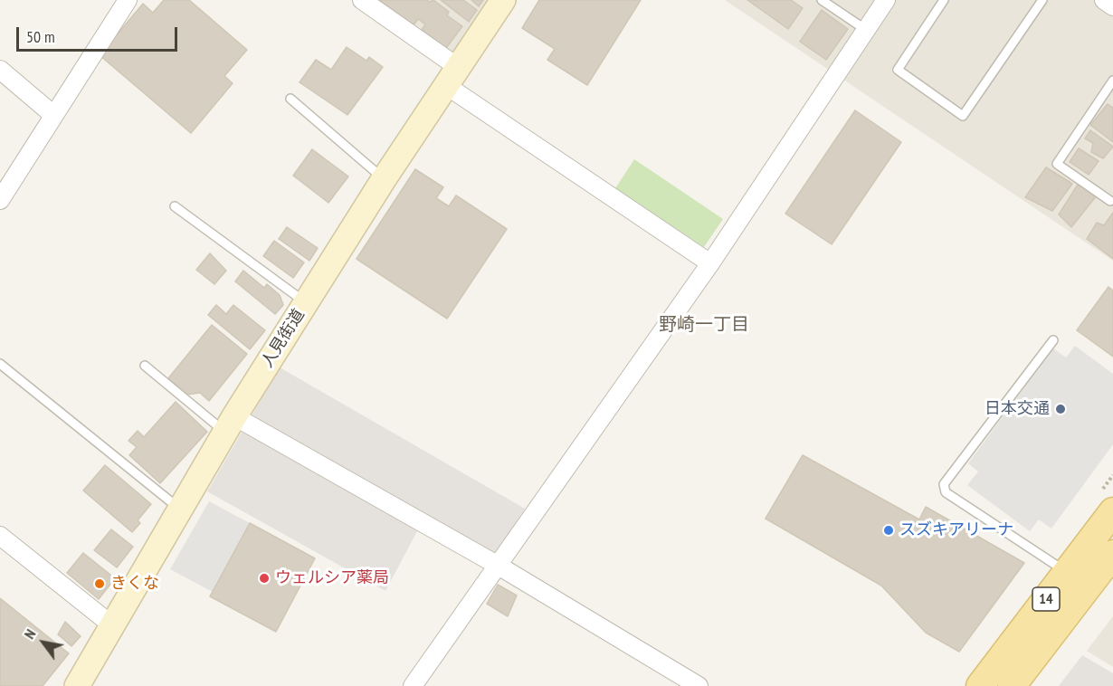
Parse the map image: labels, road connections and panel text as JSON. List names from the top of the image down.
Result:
{
  "streets": {
    "main road": ["人見街道", "14"]
  },
  "districts": ["野崎一丁目"],
  "places": [
    "日本交通",
    "スズキアリーナ",
    "ウェルシア薬局",
    "きくな"
  ],
  "scale_bar": "50 m",
  "north": "top left"
}
